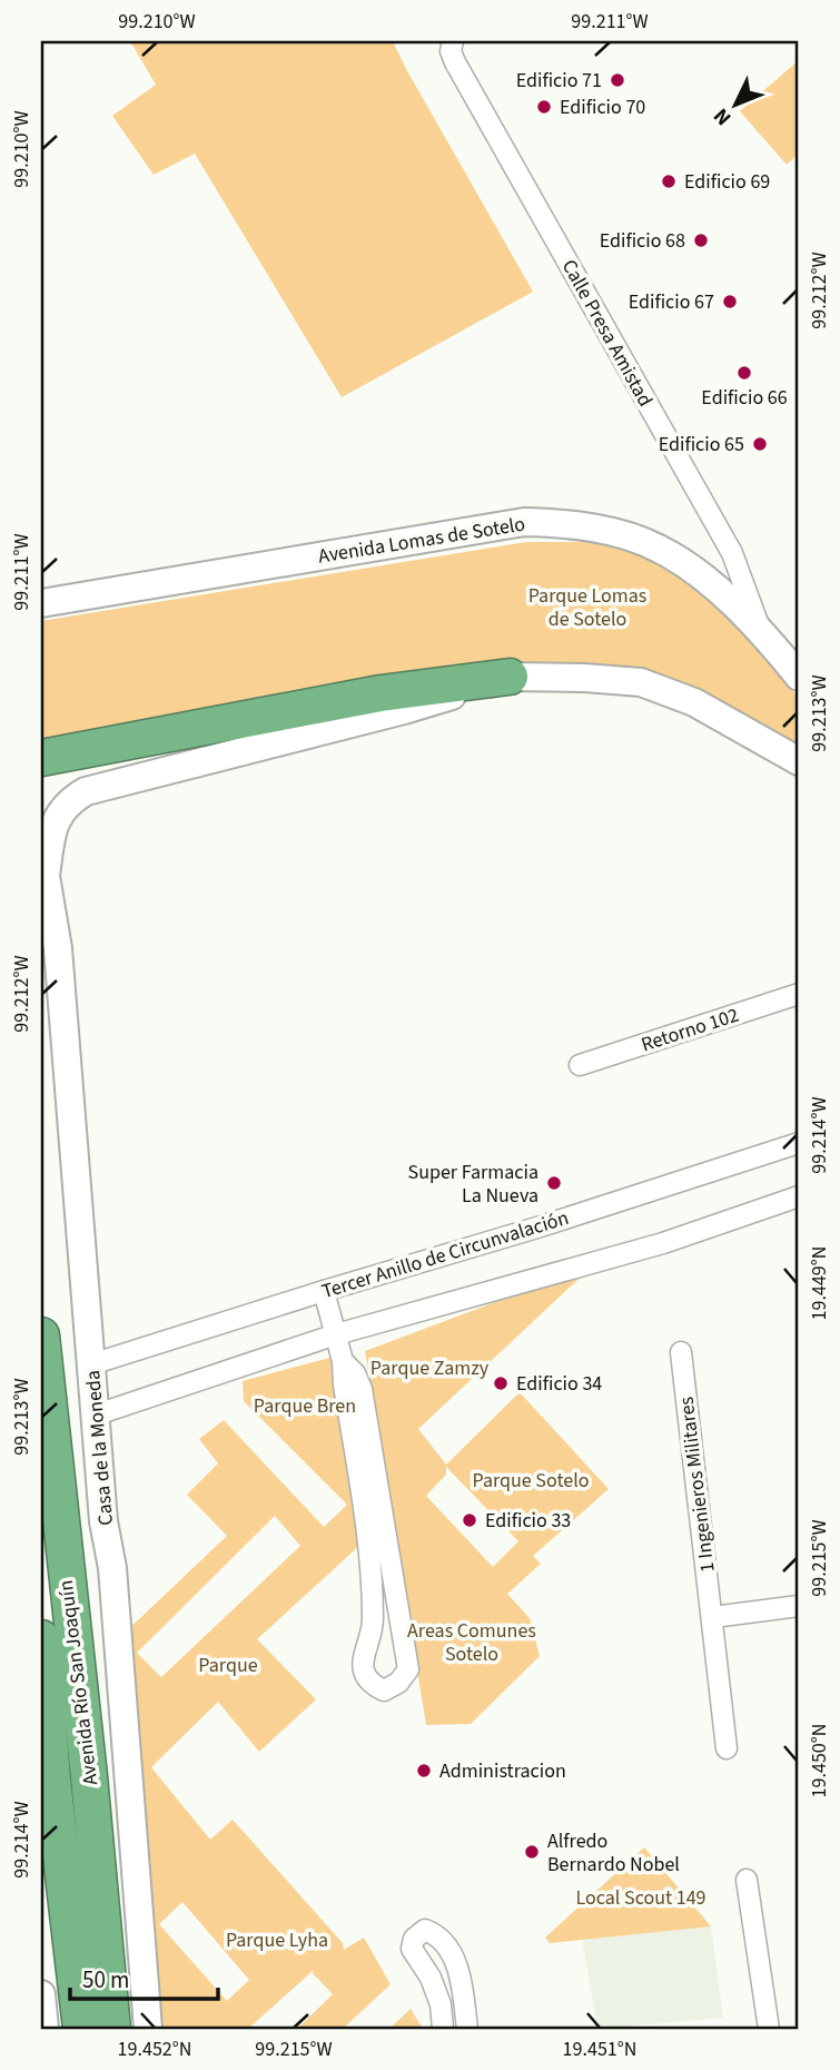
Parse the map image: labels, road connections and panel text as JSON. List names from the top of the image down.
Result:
{
  "streets": {
    "highway": ["Avenida Río San Joaquín"],
    "main road": ["Avenida Lomas de Sotelo", "Casa de la Moneda"],
    "street": [
      "Calle Presa Amistad",
      "Retorno 102",
      "Tercer Anillo de Circunvalación",
      "1 Ingenieros Militares"
    ]
  },
  "crossings": [
    ["Calle Presa Amistad", "Avenida Lomas de Sotelo"],
    ["Tercer Anillo de Circunvalación", "Casa de la Moneda"]
  ],
  "parks": [
    "Parque Lomas de Sotelo",
    "Parque Zamzy",
    "Parque Bren",
    "Parque Sotelo",
    "Areas Comunes Sotelo",
    "Parque",
    "Local Scout 149",
    "Parque Lyha"
  ],
  "places": [
    "Edificio 71",
    "Edificio 70",
    "Edificio 69",
    "Edificio 68",
    "Edificio 67",
    "Edificio 66",
    "Edificio 65",
    "Super Farmacia La Nueva",
    "Edificio 34",
    "Edificio 33",
    "Administracion",
    "Alfredo Bernardo Nobel"
  ],
  "scale_bar": "50 m",
  "north": "bottom left",
  "coordinates": [
    "99.210°W",
    "99.211°W",
    "99.212°W",
    "99.213°W",
    "99.214°W",
    "19.449°N",
    "99.215°W",
    "19.450°N",
    "19.452°N",
    "19.451°N"
  ]
}
